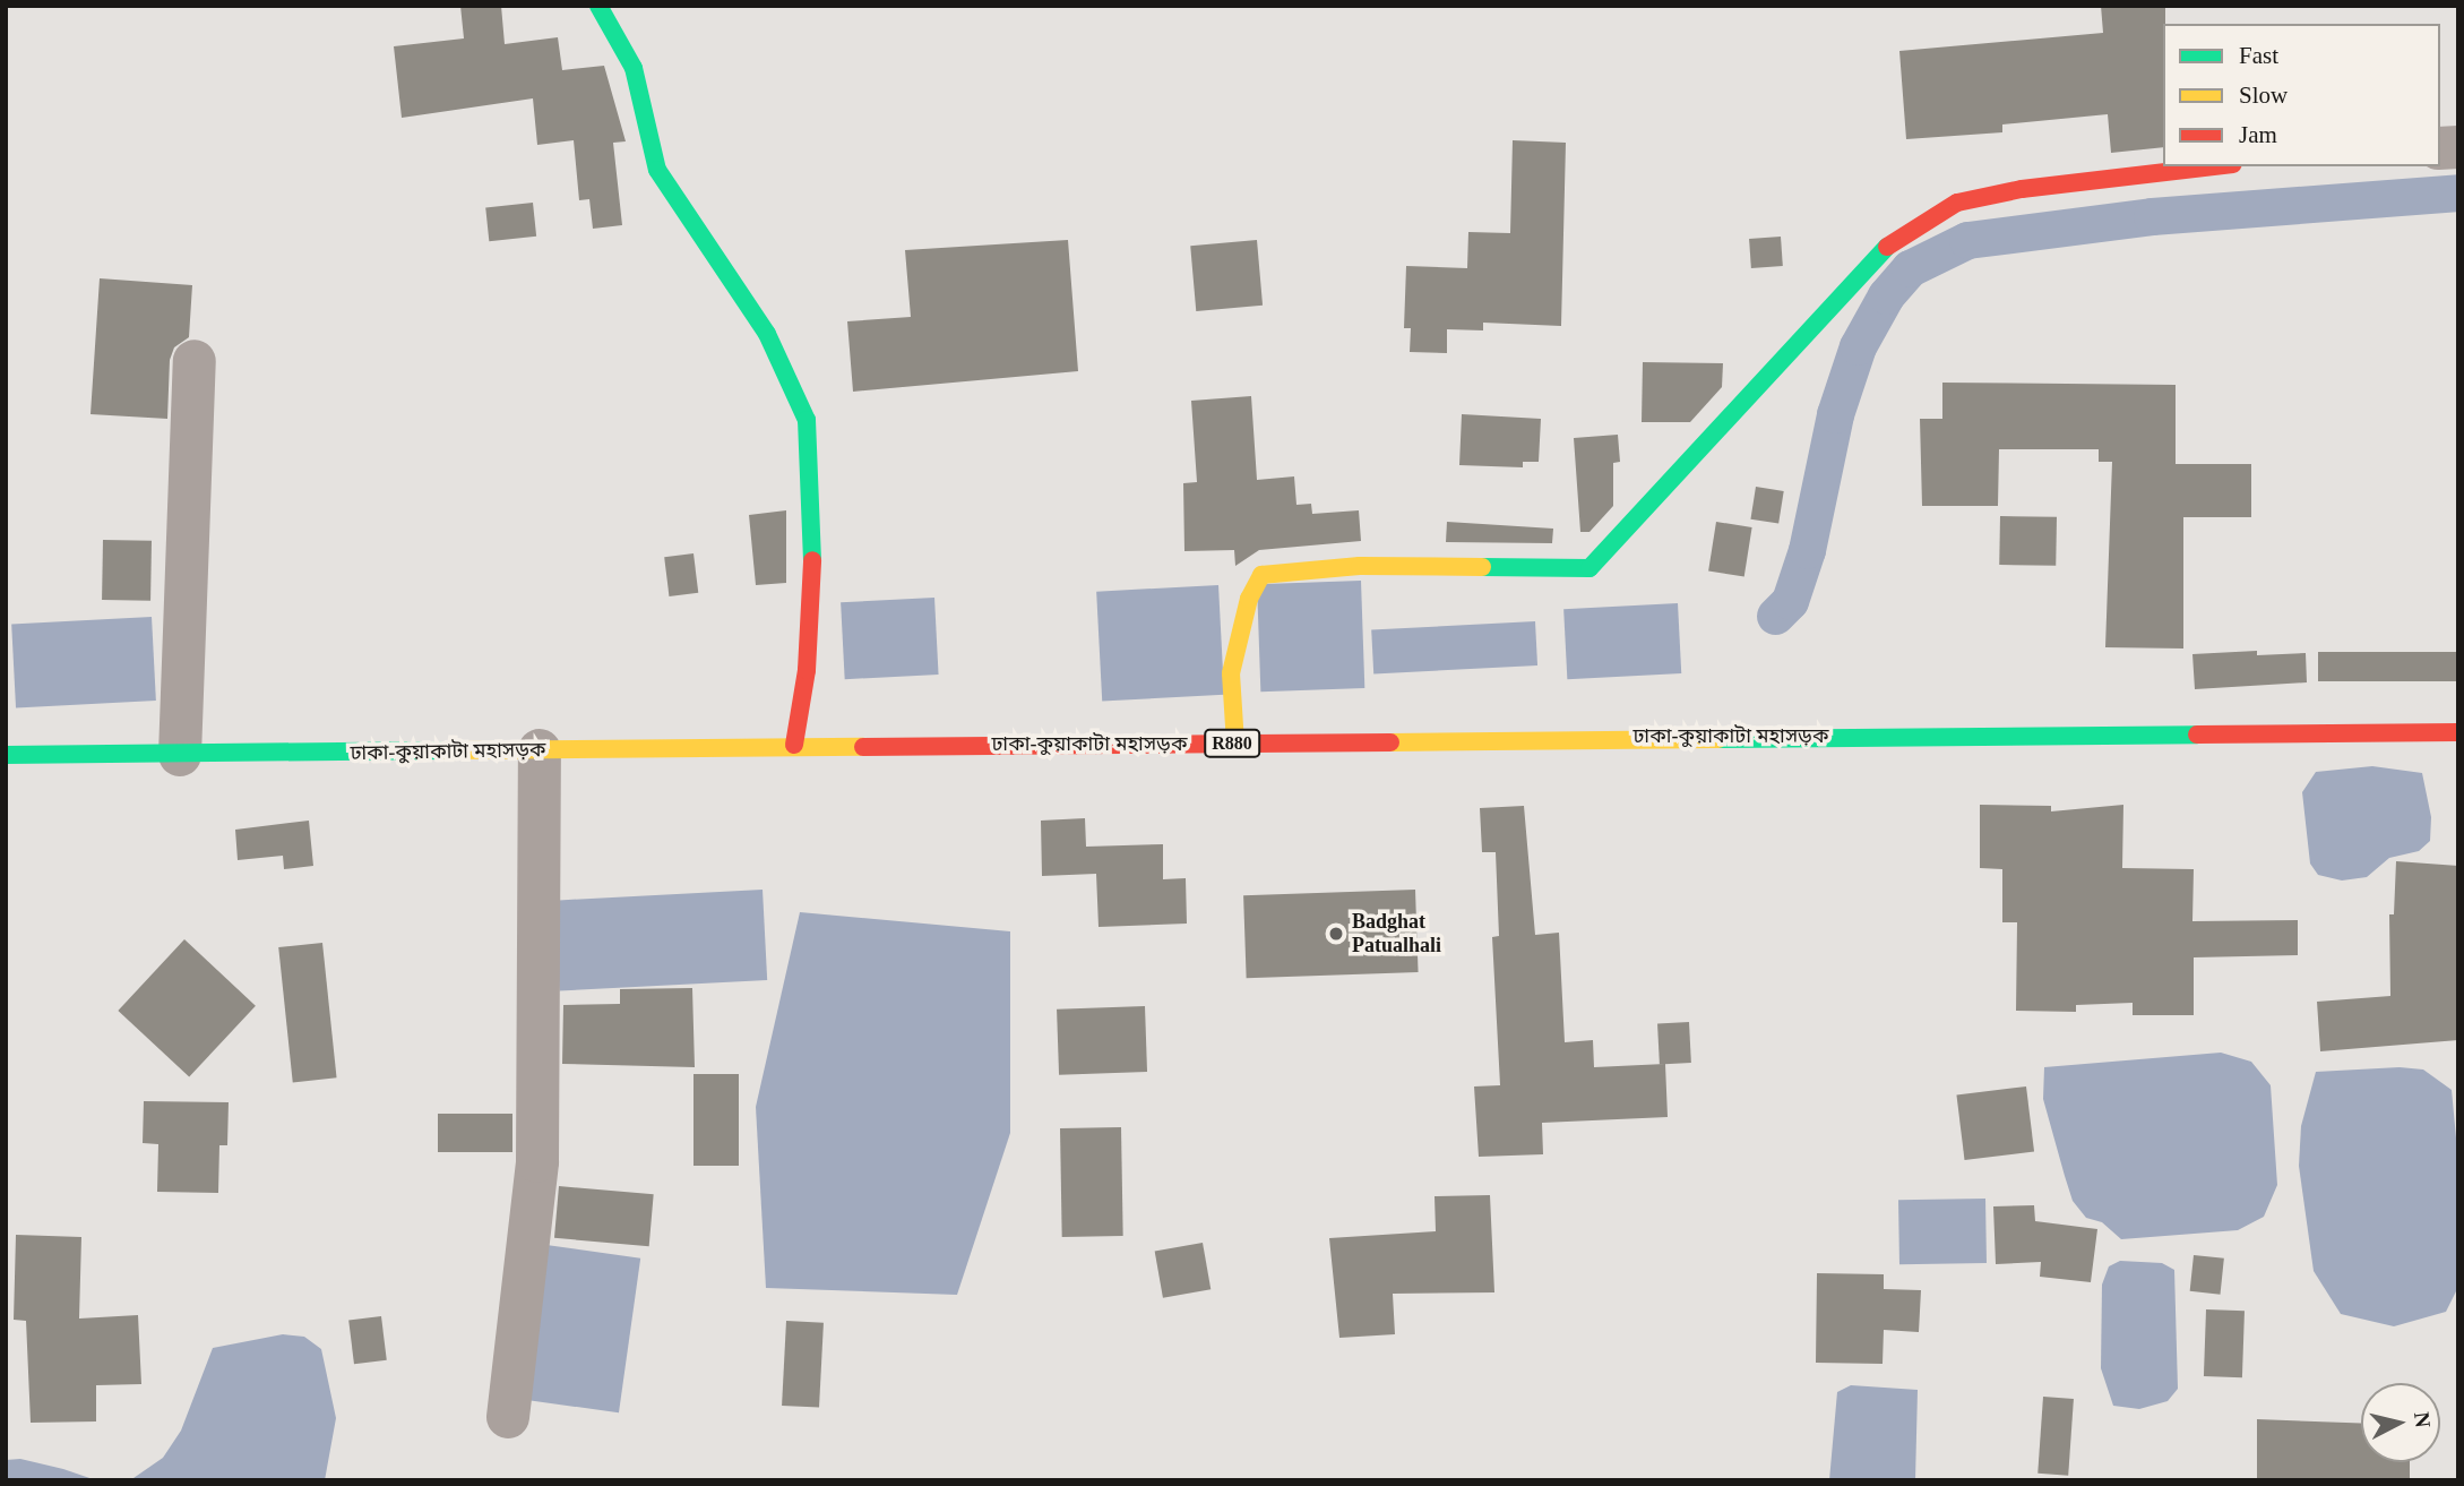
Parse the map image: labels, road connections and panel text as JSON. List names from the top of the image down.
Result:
{
  "streets": {
    "main road": ["ঢাকা-কুয়াকাটা মহাসড়ক", "R880"]
  },
  "places": ["Badghat Patualhali"],
  "legend": ["Fast", "Slow", "Jam"],
  "north": "right"
}
